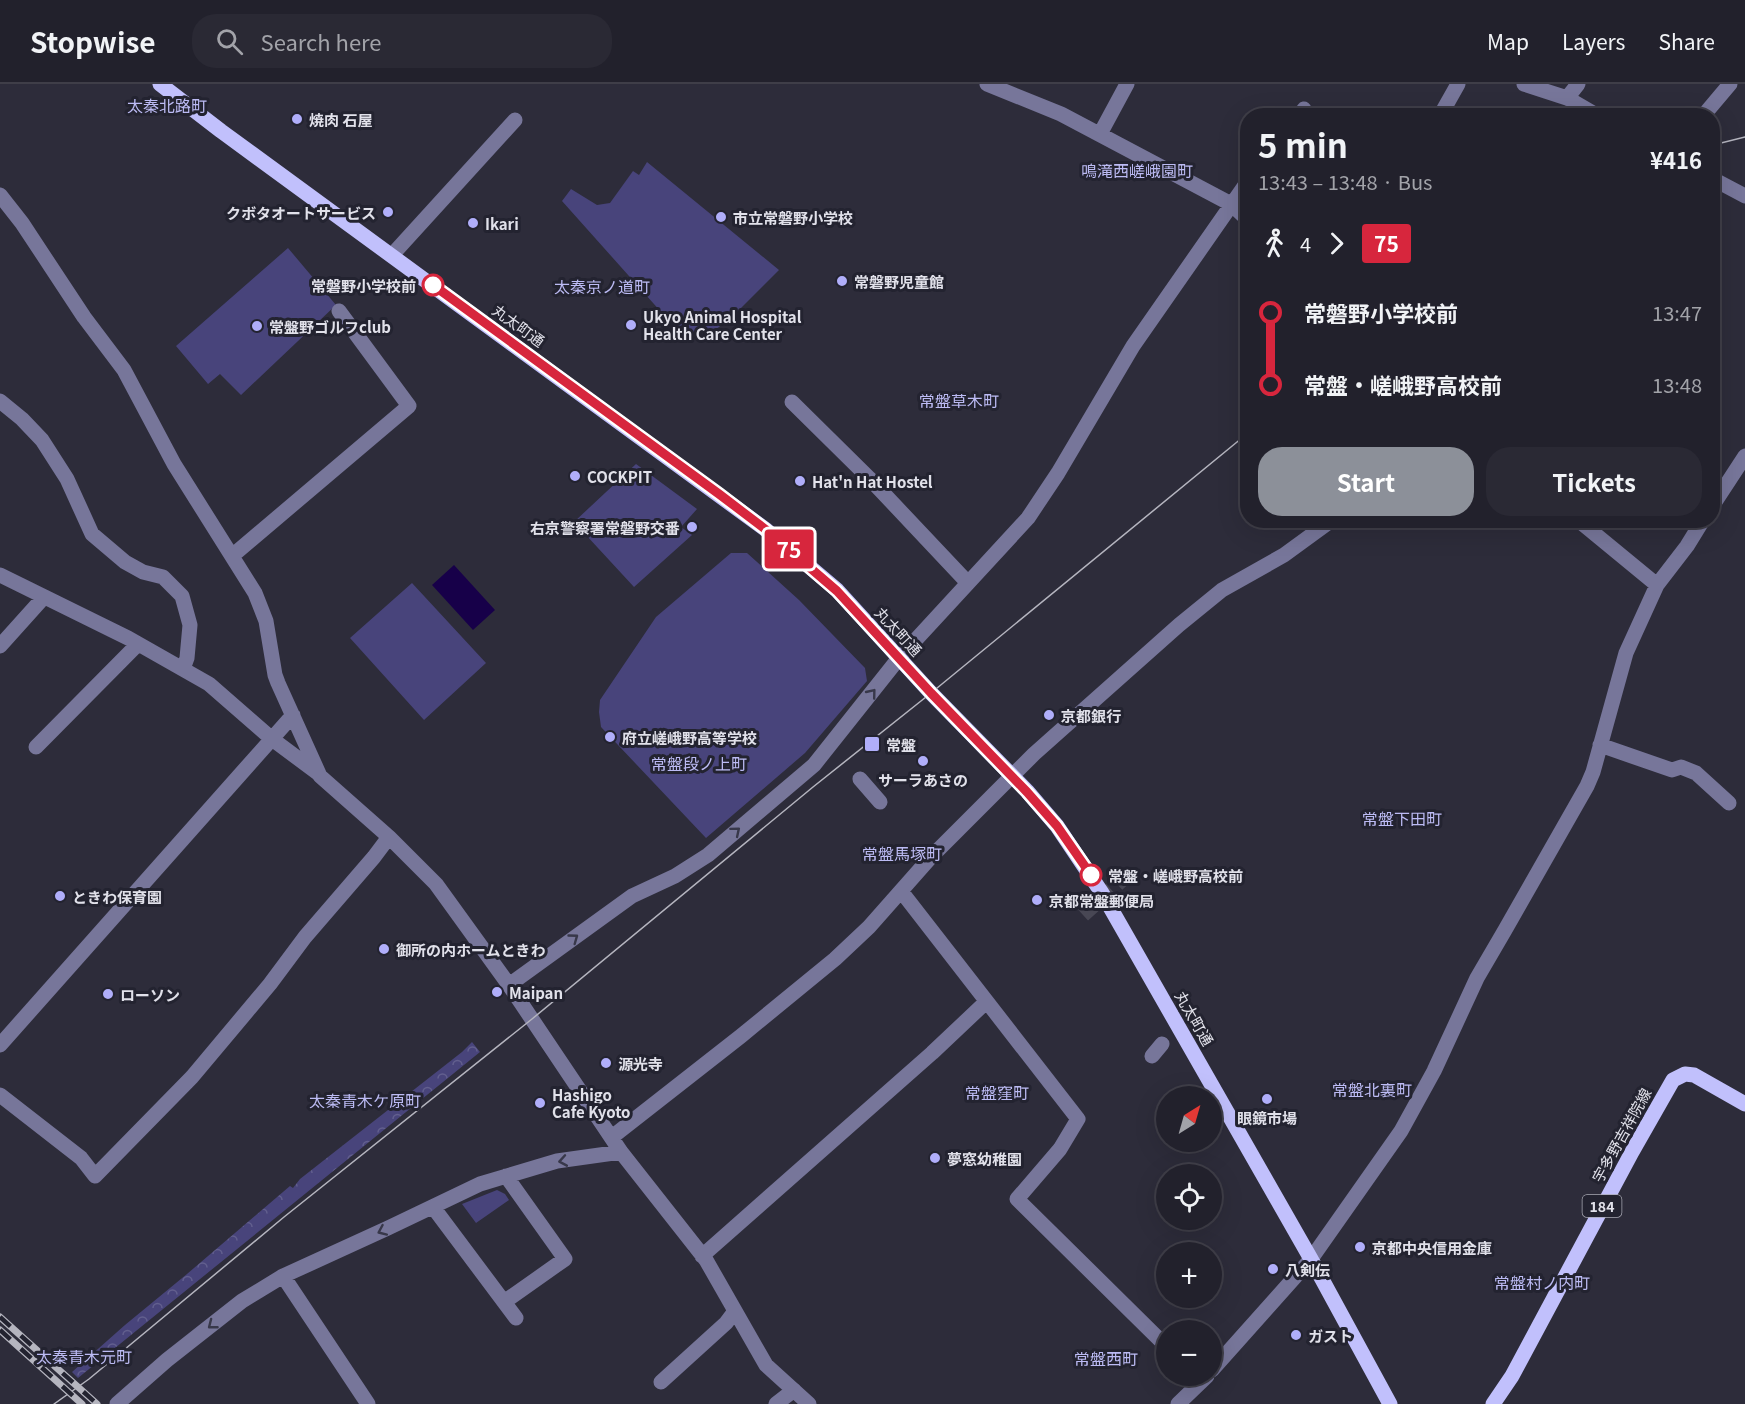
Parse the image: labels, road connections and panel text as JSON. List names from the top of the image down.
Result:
{
  "streets": {
    "main road": ["丸太町通", "宇多野吉祥院線", "184"]
  },
  "districts": [
    "太秦北路町",
    "鳴滝西嵯峨園町",
    "太秦京ノ道町",
    "常盤草木町",
    "常盤段ノ上町",
    "常盤下田町",
    "常盤馬塚町",
    "常盤北裏町",
    "常盤窪町",
    "太秦青木ケ原町",
    "常盤村ノ内町",
    "太秦青木元町",
    "常盤西町"
  ],
  "places": {
    "other": [
      "焼肉 石屋",
      "クボタオートサービス",
      "市立常磐野小学校",
      "Ikari",
      "常磐野児童館",
      "常磐野小学校前",
      "Ukyo Animal Hospital Health Care Center",
      "常盤野ゴルフclub",
      "COCKPIT",
      "Hat'n Hat Hostel",
      "右京警察署常磐野交番",
      "京都銀行",
      "府立嵯峨野高等学校",
      "サーラあさの",
      "常盤・嵯峨野高校前",
      "ときわ保育園",
      "京都常盤郵便局",
      "御所の内ホームときわ",
      "Maipan",
      "ローソン",
      "源光寺",
      "眼鏡市場",
      "Hashigo Cafe Kyoto",
      "夢窓幼稚園",
      "京都中央信用金庫",
      "八剣伝",
      "ガスト"
    ],
    "transit": ["常盤"]
  },
  "lines": ["bus line 75"],
  "north": "top right",
  "page": {
    "header": "Stopwise",
    "search": "Search here",
    "nav": ["Map", "Layers", "Share"],
    "on_map": "75",
    "heading": ["5 min", "13:43 – 13:48 · Bus", "¥416"],
    "legs": ["4", "75"],
    "list": [
      {
        "name": "常磐野小学校前",
        "value": "13:47"
      },
      {
        "name": "常盤・嵯峨野高校前",
        "value": "13:48"
      }
    ],
    "buttons": ["Start", "Tickets"],
    "map_buttons": ["+", "−"]
  }
}
